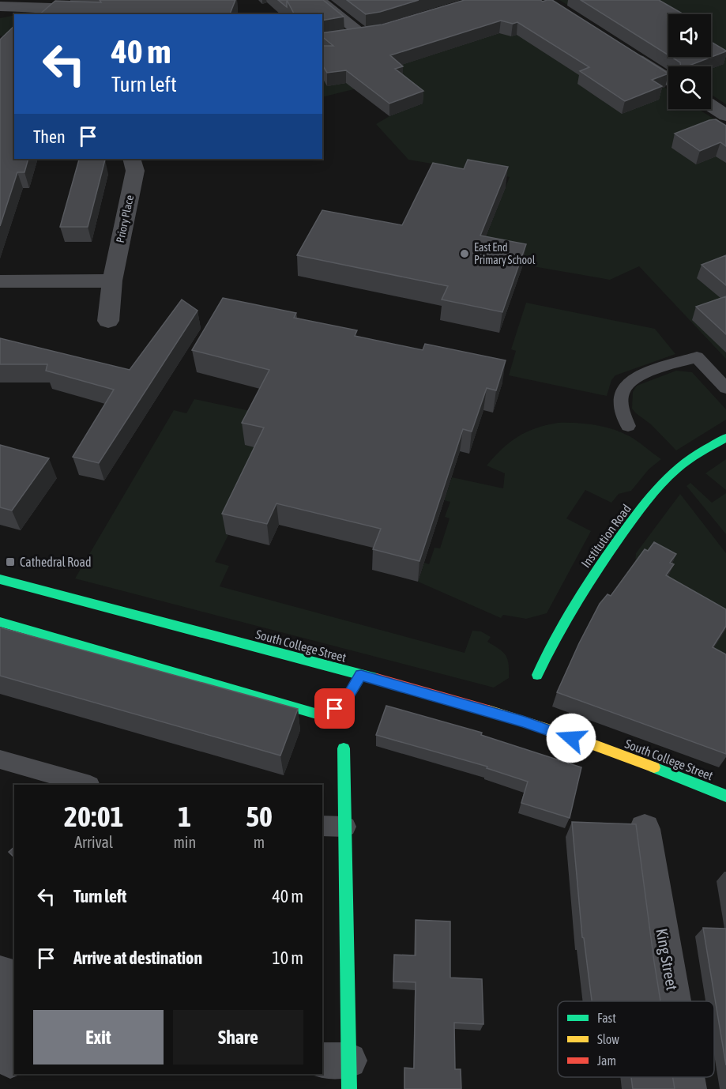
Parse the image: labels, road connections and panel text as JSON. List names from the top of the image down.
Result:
{
  "streets": {
    "main road": ["Institution Road", "South College Street"],
    "street": ["Priory Place", "King Street"]
  },
  "places": {
    "other": ["East End Primary School"],
    "transit": ["Cathedral Road"]
  },
  "legend": ["Fast", "Slow", "Jam"],
  "page": {
    "turn": ["40 m", "Turn left"],
    "then": "Then",
    "eta": [
      "20:01",
      "Arrival",
      "1",
      "min",
      "50",
      "m"
    ],
    "list": [
      {
        "name": "Turn left",
        "value": "40 m"
      },
      {
        "name": "Arrive at destination",
        "value": "10 m"
      }
    ],
    "buttons": ["Exit", "Share"]
  }
}
